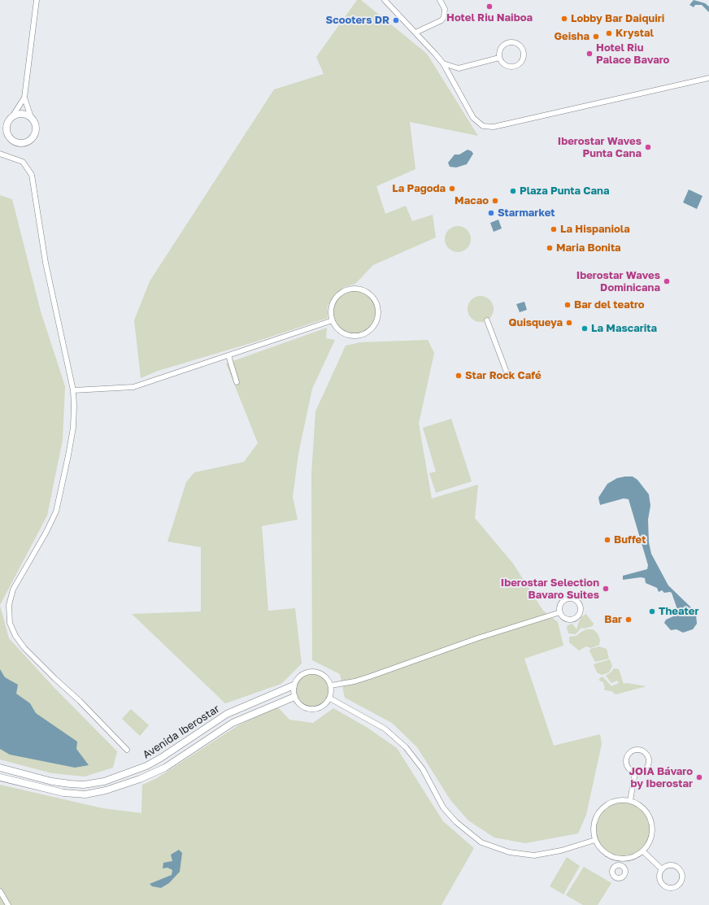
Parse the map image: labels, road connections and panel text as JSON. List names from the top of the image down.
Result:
{
  "streets": {
    "street": ["Avenida Iberostar"]
  },
  "places": [
    "Hotel Riu Naiboa",
    "Lobby Bar Daiquiri",
    "Scooters DR",
    "Krystal",
    "Geisha",
    "Hotel Riu Palace Bavaro",
    "Iberostar Waves Punta Cana",
    "La Pagoda",
    "Plaza Punta Cana",
    "Macao",
    "Starmarket",
    "La Hispaniola",
    "Maria Bonita",
    "Iberostar Waves Dominicana",
    "Bar del teatro",
    "Quisqueya",
    "La Mascarita",
    "Star Rock Café",
    "Buffet",
    "Iberostar Selection Bavaro Suites",
    "Theater",
    "Bar",
    "JOIA Bávaro by Iberostar"
  ]
}
